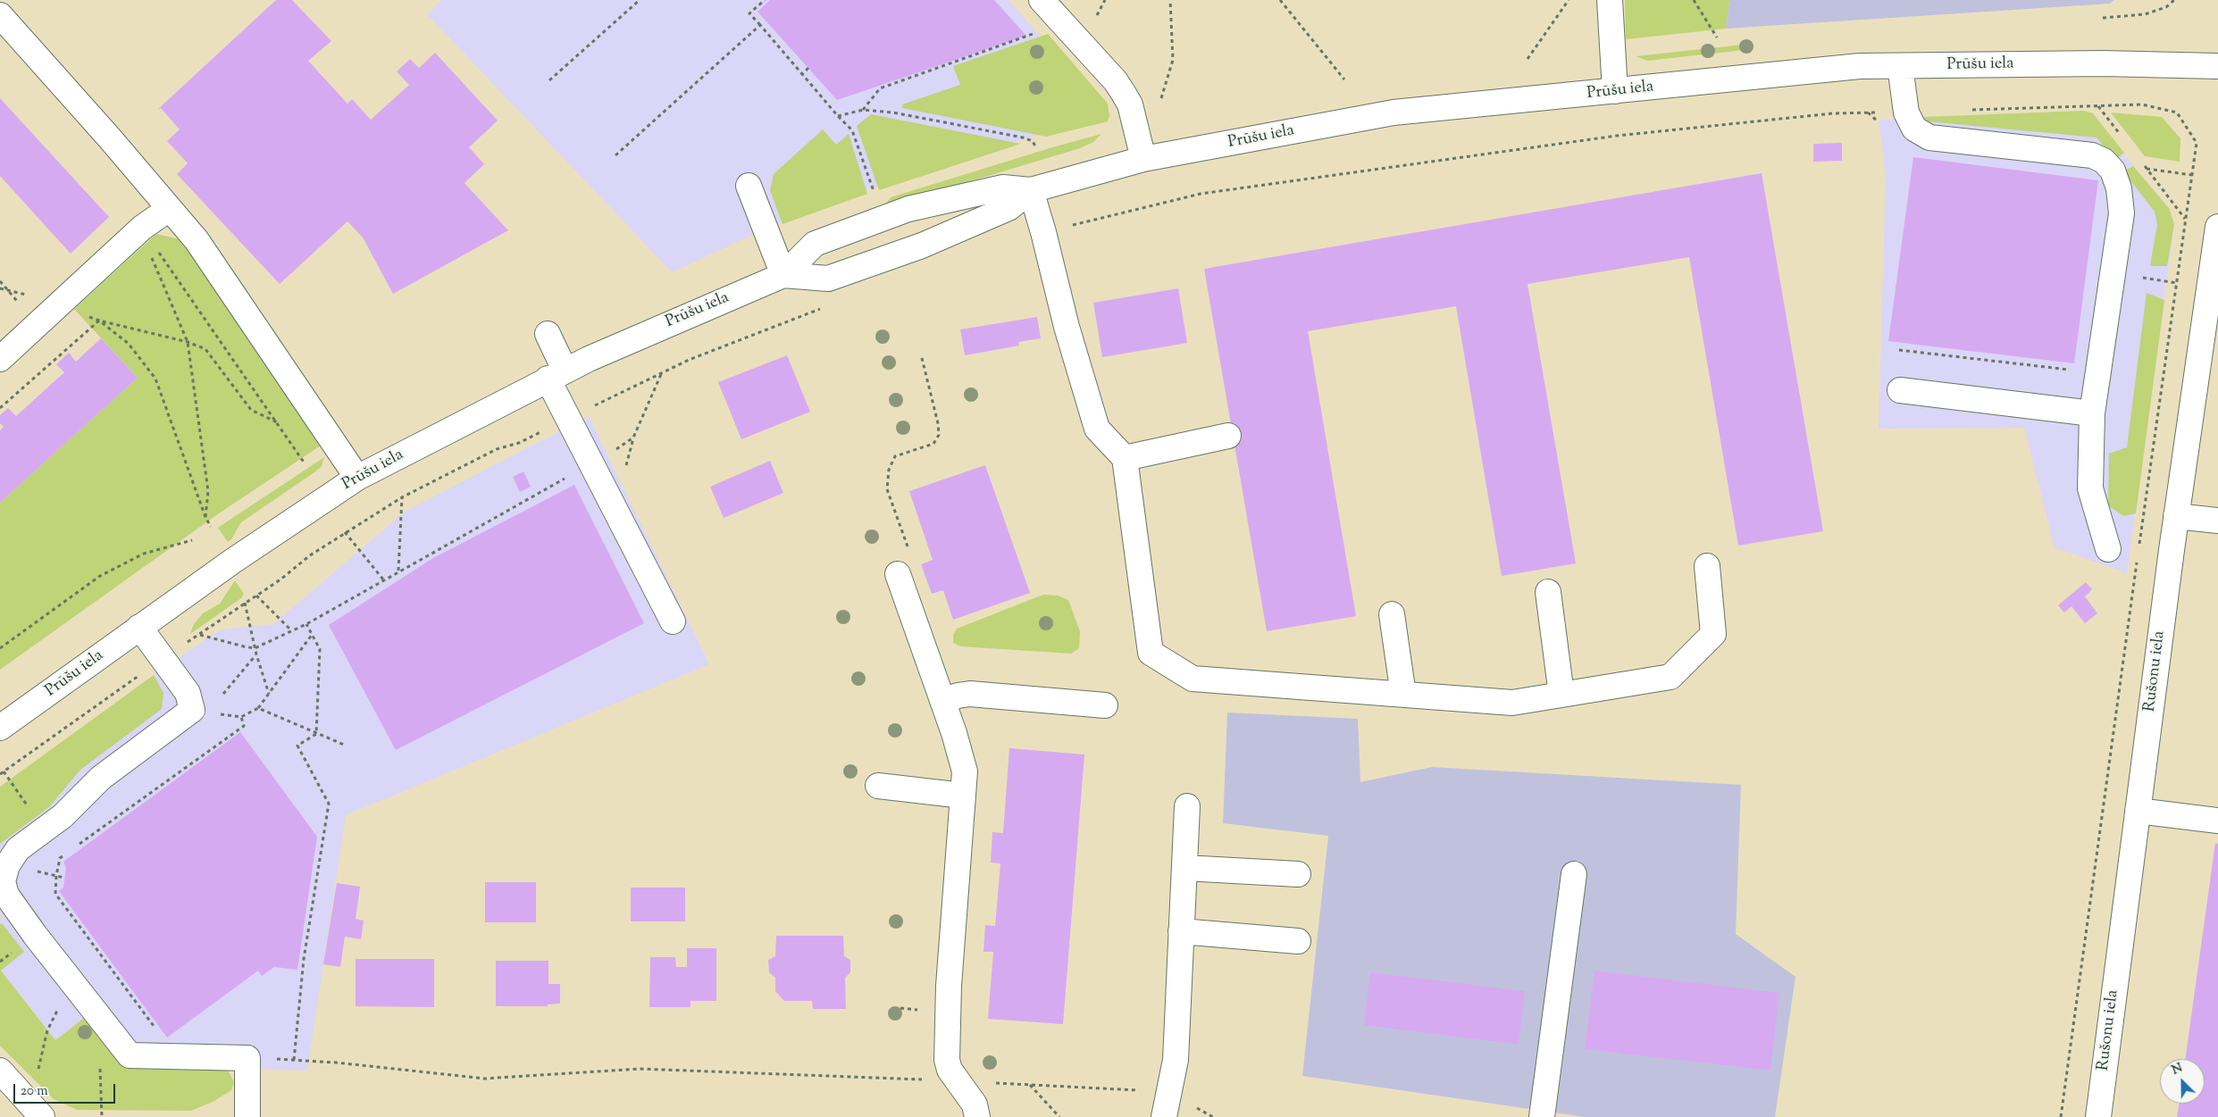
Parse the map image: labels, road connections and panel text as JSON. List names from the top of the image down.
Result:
{
  "streets": {
    "street": ["Prūšu iela", "Rušonu iela"]
  },
  "scale_bar": "20 m",
  "north": "top left"
}
